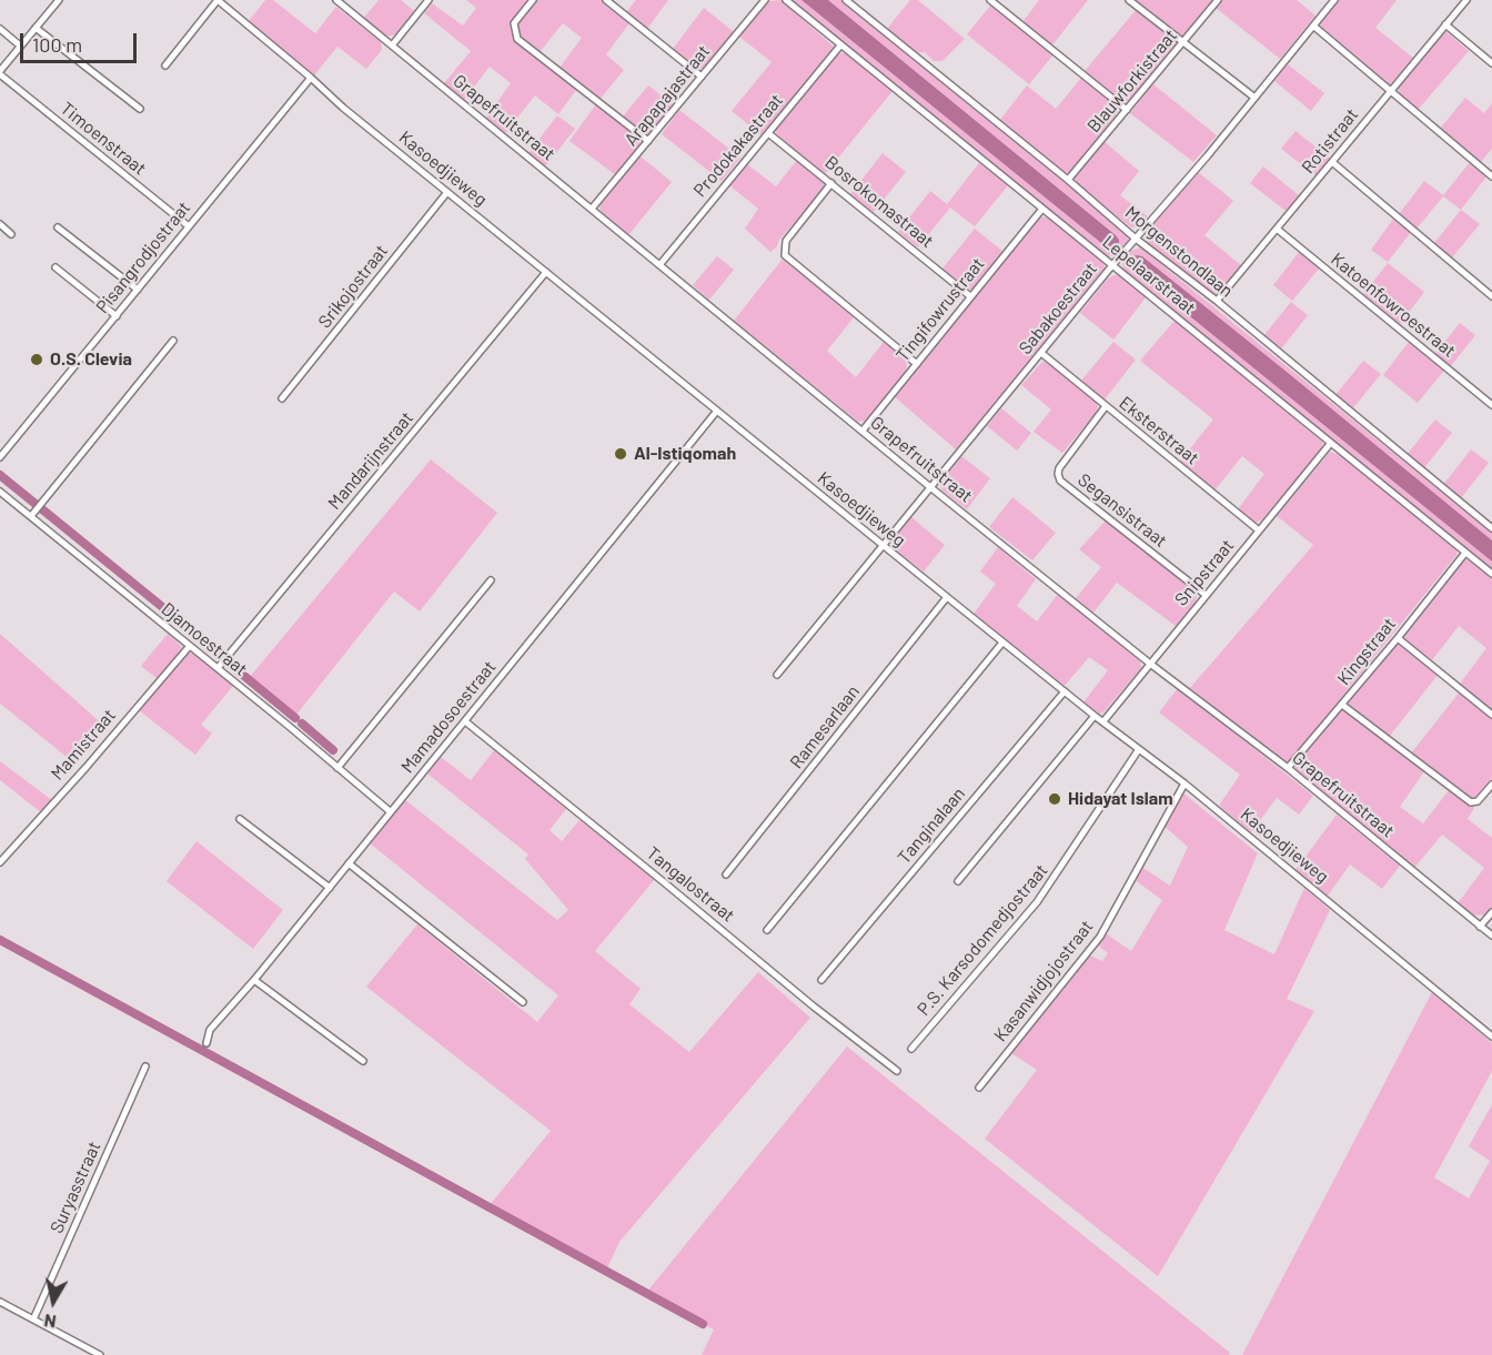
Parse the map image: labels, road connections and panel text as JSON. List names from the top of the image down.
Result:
{
  "streets": {
    "street": [
      "Blauwforkistraat",
      "Arapapajastraat",
      "Grapefruitstraat",
      "Timoenstraat",
      "Rotistraat",
      "Prodokakastraat",
      "Kasoedjieweg",
      "Bosrokomastraat",
      "Morgenstondlaan",
      "Pisangrodjostraat",
      "Lepelaarstraat",
      "Srikojostraat",
      "Katoenfowroestraat",
      "Sabakoestraat",
      "Tingifowrustraat",
      "Eksterstraat",
      "Mandarijnstraat",
      "Segansistraat",
      "Snipstraat",
      "Djamoestraat",
      "Kingstraat",
      "Mamadosoestraat",
      "Ramesarlaan",
      "Mamistraat",
      "Tanginalaan",
      "Tangalostraat",
      "P.S. Karsodomedjostraat",
      "Kasanwidjojostraat",
      "Suryasstraat"
    ]
  },
  "crossings": [
    ["Blauwforkistraat", "Morgenstondlaan"],
    ["Arapapajastraat", "Grapefruitstraat"],
    ["Grapefruitstraat", "Prodokakastraat"],
    ["Grapefruitstraat", "Sabakoestraat"],
    ["Grapefruitstraat", "Tingifowrustraat"],
    ["Grapefruitstraat", "Snipstraat"],
    ["Grapefruitstraat", "Kingstraat"],
    ["Timoenstraat", "Pisangrodjostraat"],
    ["Rotistraat", "Morgenstondlaan"],
    ["Rotistraat", "Katoenfowroestraat"],
    ["Prodokakastraat", "Bosrokomastraat"],
    ["Prodokakastraat", "Lepelaarstraat"],
    ["Kasoedjieweg", "Pisangrodjostraat"],
    ["Kasoedjieweg", "Srikojostraat"],
    ["Kasoedjieweg", "Sabakoestraat"],
    ["Kasoedjieweg", "Mandarijnstraat"],
    ["Kasoedjieweg", "Snipstraat"],
    ["Kasoedjieweg", "Mamadosoestraat"],
    ["Kasoedjieweg", "Ramesarlaan"],
    ["Kasoedjieweg", "Tanginalaan"],
    ["Kasoedjieweg", "P.S. Karsodomedjostraat"],
    ["Kasoedjieweg", "Kasanwidjojostraat"],
    ["Bosrokomastraat", "Tingifowrustraat"],
    ["Morgenstondlaan", "Sabakoestraat"],
    ["Lepelaarstraat", "Sabakoestraat"],
    ["Lepelaarstraat", "Tingifowrustraat"],
    ["Lepelaarstraat", "Snipstraat"],
    ["Lepelaarstraat", "Kingstraat"],
    ["Sabakoestraat", "Eksterstraat"],
    ["Eksterstraat", "Segansistraat"],
    ["Eksterstraat", "Snipstraat"],
    ["Mandarijnstraat", "Djamoestraat"],
    ["Segansistraat", "Snipstraat"],
    ["Djamoestraat", "Mamadosoestraat"],
    ["Djamoestraat", "Mamistraat"],
    ["Mamadosoestraat", "Tangalostraat"]
  ],
  "places": ["O.S. Clevia", "Al-Istiqomah", "Hidayat Islam"],
  "scale_bar": "100 m",
  "north": "bottom"
}
